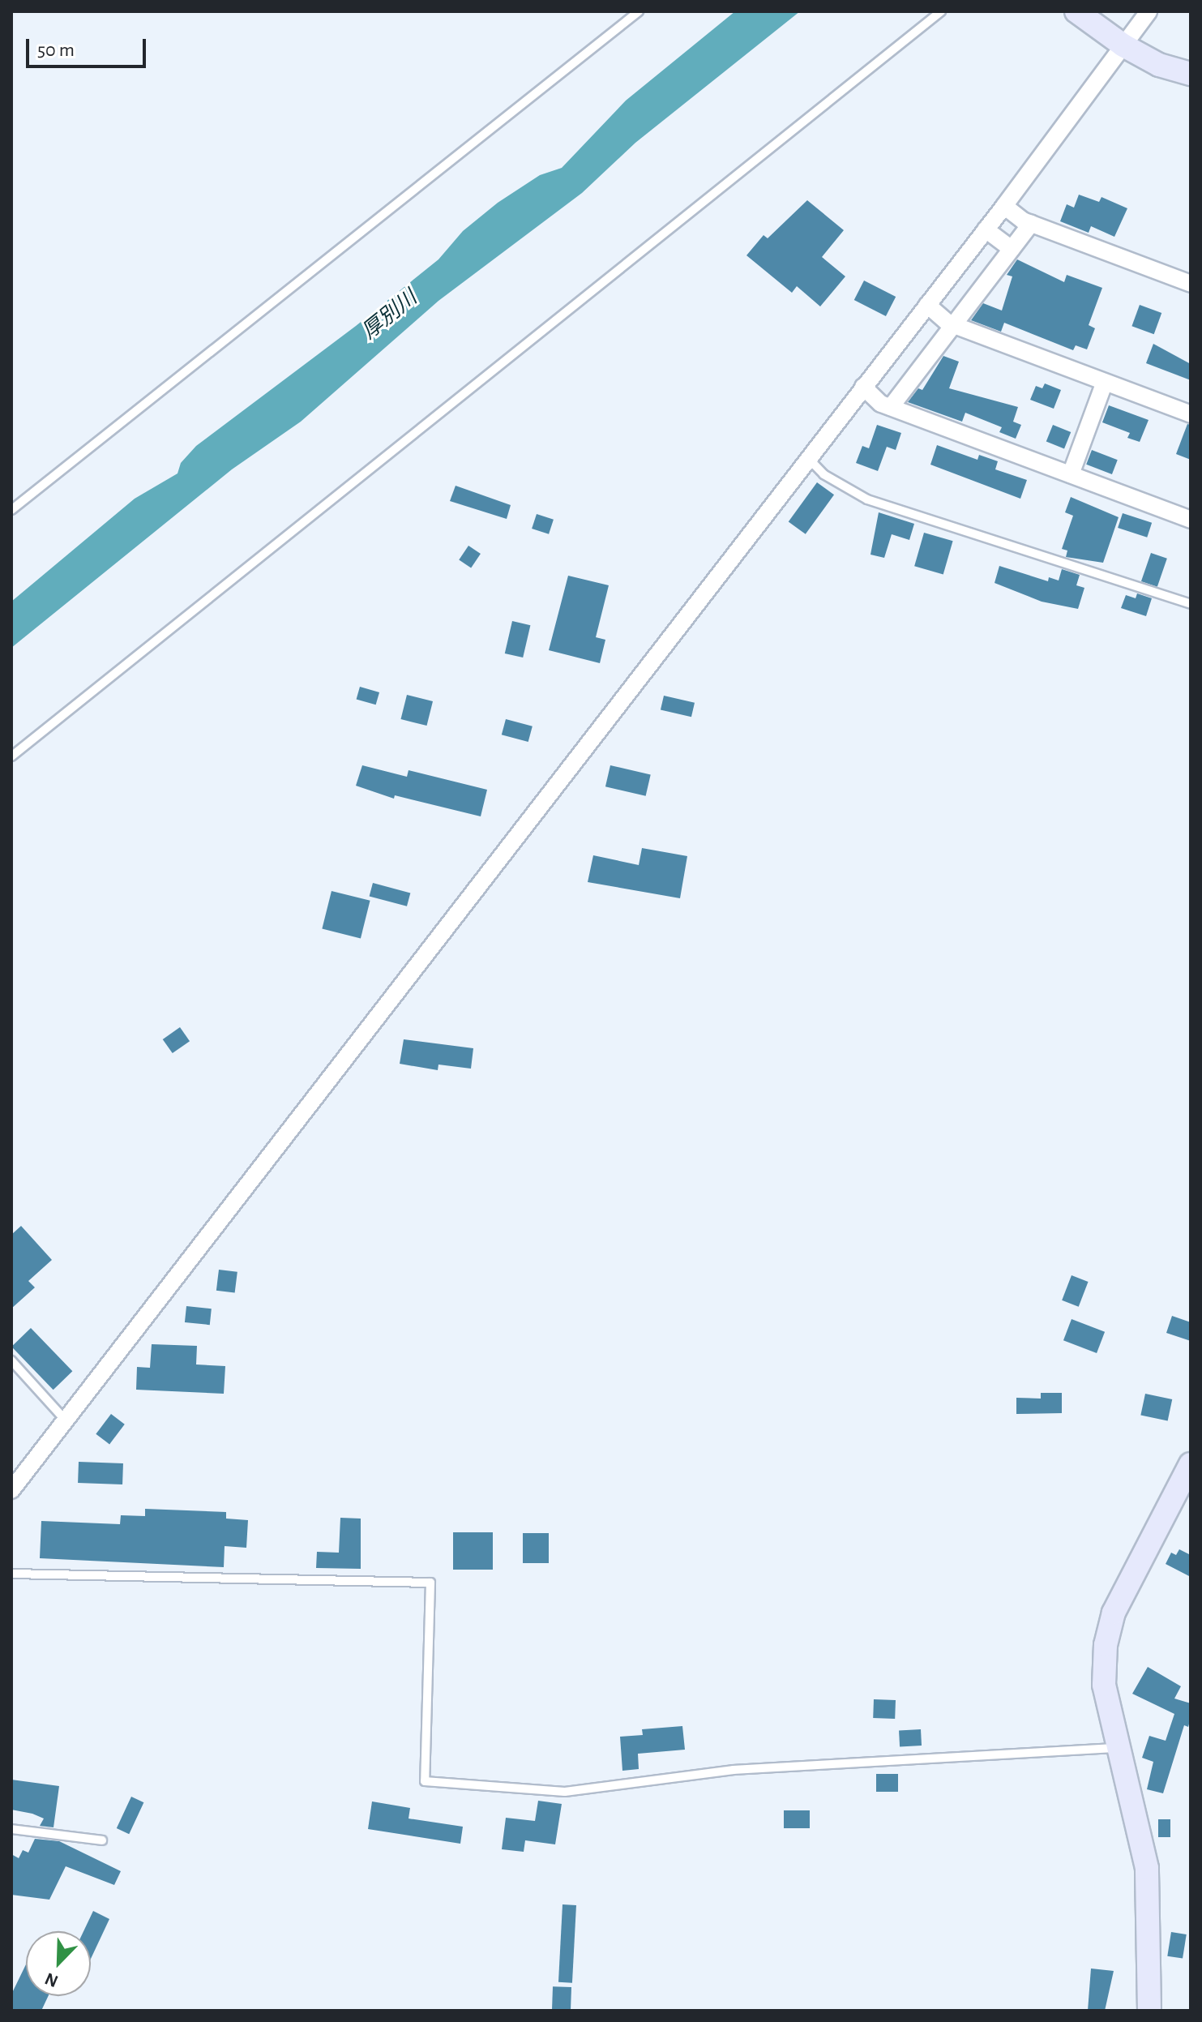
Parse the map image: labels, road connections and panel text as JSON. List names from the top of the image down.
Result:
{
  "water": ["厚別川"],
  "scale_bar": "50 m",
  "north": "bottom left"
}
